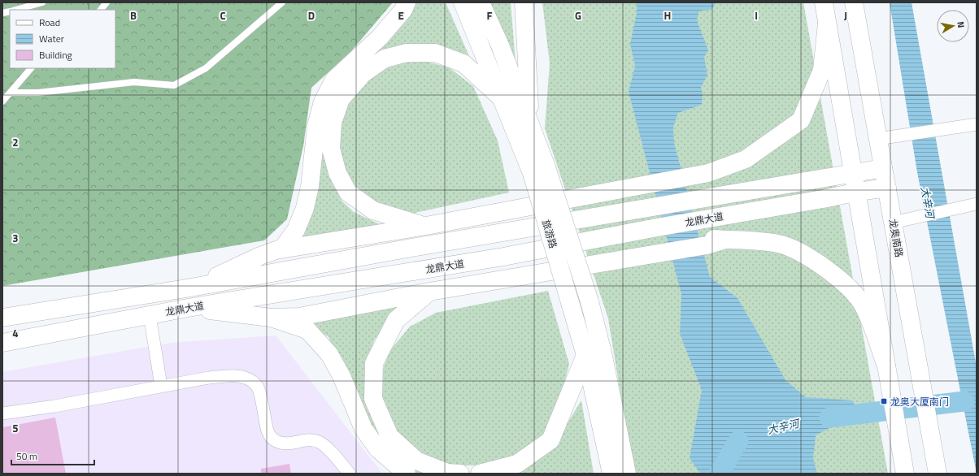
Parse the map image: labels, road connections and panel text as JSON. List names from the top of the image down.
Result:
{
  "streets": {
    "main road": ["龙鼎大道", "旅游路", "龙奥南路"]
  },
  "crossings": [
    ["龙鼎大道", "龙奥南路"]
  ],
  "water": ["大辛河"],
  "places": {
    "transit": ["龙奥大厦南门"]
  },
  "legend": ["Road", "Water", "Building"],
  "scale_bar": "50 m",
  "north": "right",
  "grid": {
    "columns": [
      "B",
      "C",
      "D",
      "E",
      "F",
      "G",
      "H",
      "I",
      "J"
    ],
    "rows": [
      "2",
      "3",
      "4",
      "5"
    ]
  }
}
